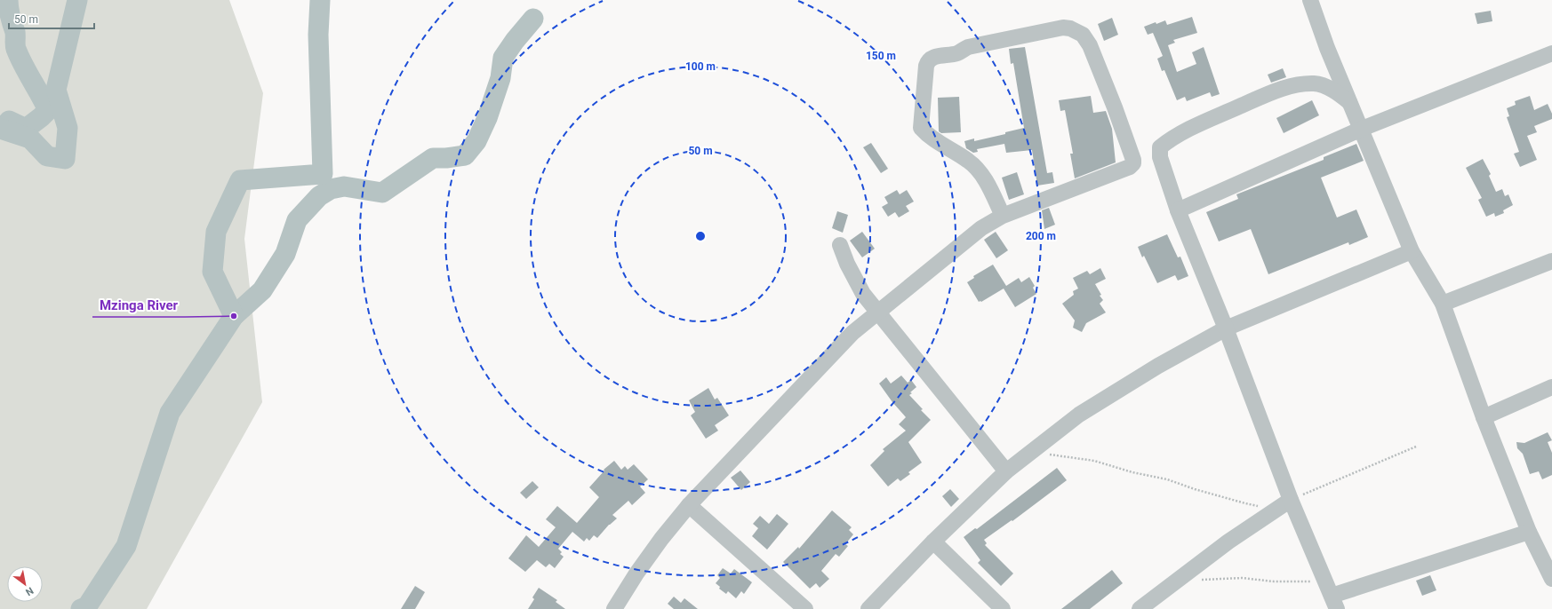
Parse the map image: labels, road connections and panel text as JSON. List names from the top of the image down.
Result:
{
  "places": ["Mzinga River"],
  "scale_bar": "50 m",
  "north": "bottom right",
  "rings": [
    "150 m",
    "100 m",
    "50 m",
    "200 m"
  ]
}
